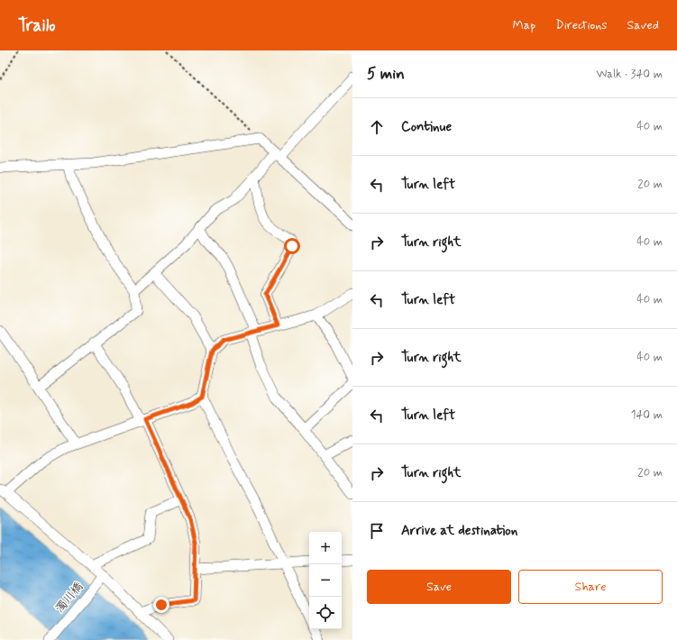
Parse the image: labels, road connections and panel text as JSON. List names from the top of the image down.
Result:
{
  "streets": {
    "street": ["濁川橋"]
  },
  "page": {
    "header": "Trailo",
    "nav": ["Map", "Directions", "Saved"],
    "heading": ["5 min", "Walk · 340 m"],
    "list": [
      ["Continue", "40 m"],
      ["Turn left", "20 m"],
      ["Turn right", "40 m"],
      ["Turn left", "40 m"],
      ["Turn right", "40 m"],
      ["Turn left", "140 m"],
      ["Turn right", "20 m"],
      "Arrive at destination"
    ],
    "map_buttons": ["+", "−"],
    "buttons": ["Save", "Share"]
  }
}
